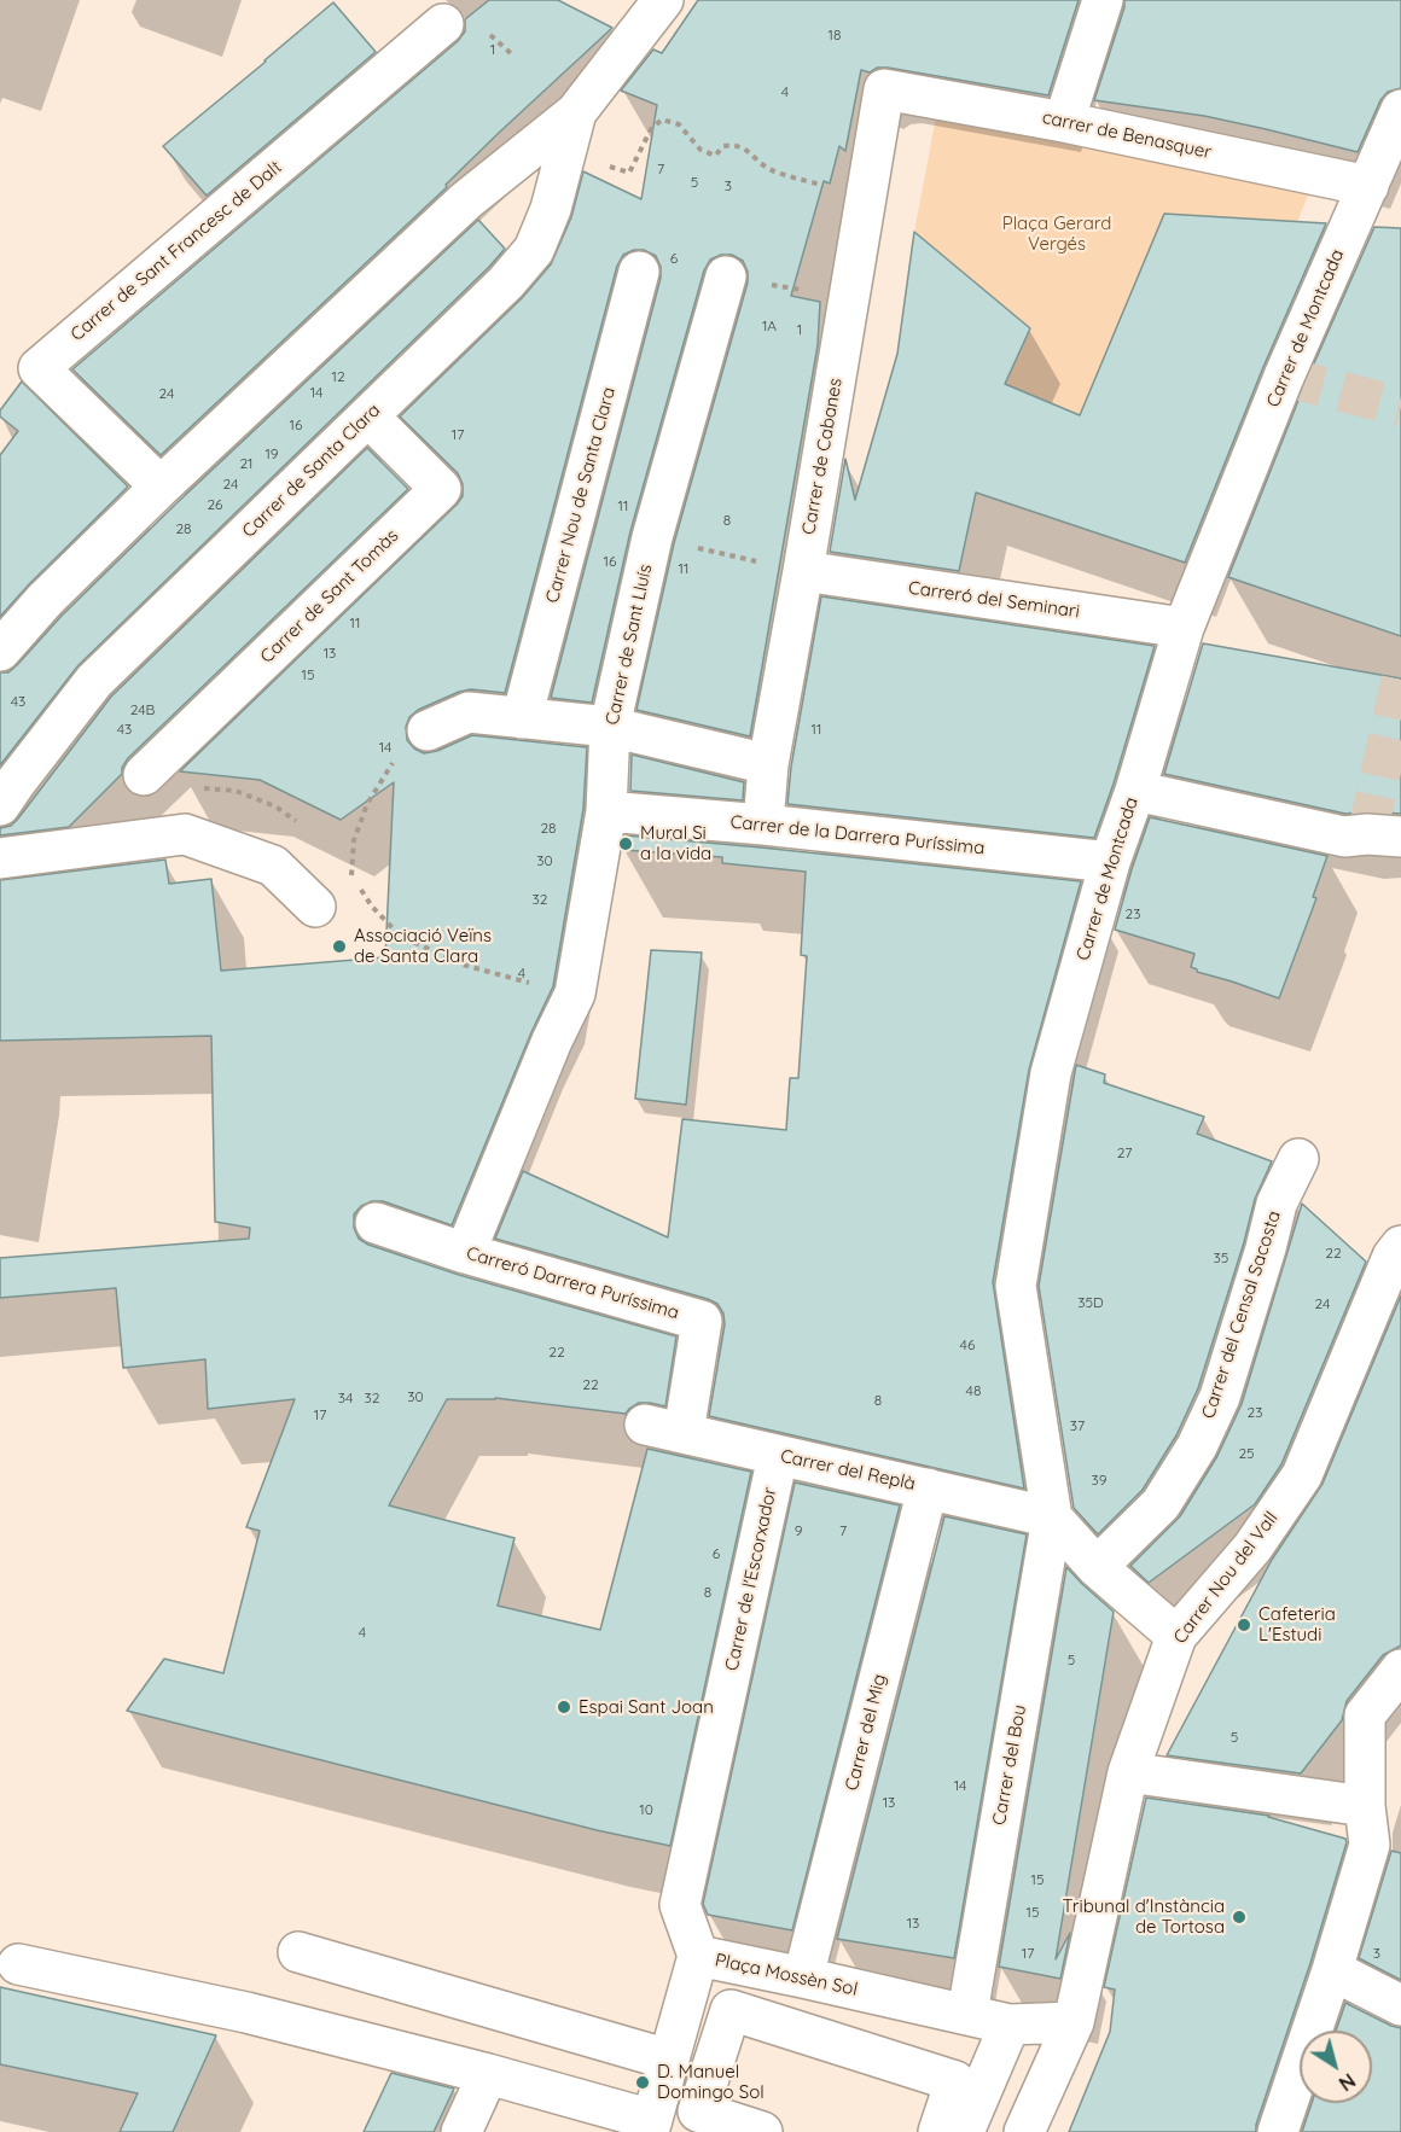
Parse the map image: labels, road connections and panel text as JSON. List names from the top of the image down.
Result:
{
  "streets": {
    "street": [
      "carrer de Benasquer",
      "Carrer de Sant Francesc de Dalt",
      "Carrer de Montcada",
      "Carrer de Cabanes",
      "Carrer de Santa Clara",
      "Carrer Nou de Santa Clara",
      "Carrer de Sant Tomàs",
      "Carreró del Seminari",
      "Carrer de Sant Lluís",
      "Carrer de la Darrera Puríssima",
      "Carreró Darrera Puríssima",
      "Carrer del Censal Sacosta",
      "Carrer del Replà",
      "Carrer Nou del Vall",
      "Carrer de l'Escorxador",
      "Carrer del Mig",
      "Carrer del Bou",
      "Plaça Mossèn Sol"
    ]
  },
  "crossings": [
    ["carrer de Benasquer", "Carrer de Montcada"],
    ["carrer de Benasquer", "Carrer de Cabanes"],
    ["Carrer de Montcada", "Carreró del Seminari"],
    ["Carrer de Montcada", "Carrer de la Darrera Puríssima"],
    ["Carrer de Montcada", "Carrer del Replà"],
    ["Carrer de Montcada", "Carrer del Bou"],
    ["Carrer de Cabanes", "Carreró del Seminari"],
    ["Carrer de Cabanes", "Carrer de la Darrera Puríssima"],
    ["Carrer de Santa Clara", "Carrer de Sant Tomàs"],
    ["Carrer de Sant Lluís", "Carrer de la Darrera Puríssima"],
    ["Carrer de Sant Lluís", "Carreró Darrera Puríssima"],
    ["Carreró Darrera Puríssima", "Carrer del Replà"],
    ["Carrer del Replà", "Carrer de l'Escorxador"],
    ["Carrer del Replà", "Carrer del Mig"],
    ["Carrer del Replà", "Carrer del Bou"],
    ["Carrer Nou del Vall", "Plaça Mossèn Sol"],
    ["Carrer de l'Escorxador", "Plaça Mossèn Sol"],
    ["Carrer del Mig", "Plaça Mossèn Sol"],
    ["Carrer del Bou", "Plaça Mossèn Sol"]
  ],
  "parks": ["Plaça Gerard Vergés"],
  "places": [
    "Mural Si a la vida",
    "Associació Veïns de Santa Clara",
    "Cafeteria L'Estudi",
    "Espai Sant Joan",
    "Tribunal d'Instància de Tortosa",
    "D. Manuel Domingo Sol"
  ],
  "house_numbers": [
    "18",
    "1",
    "4",
    "7",
    "5",
    "3",
    "6",
    "1A",
    "1",
    "12",
    "14",
    "24",
    "16",
    "17",
    "19",
    "21",
    "24",
    "26",
    "11",
    "8",
    "28",
    "16",
    "11",
    "11",
    "13",
    "15",
    "43",
    "24B",
    "43",
    "11",
    "14",
    "28",
    "30",
    "32",
    "23",
    "4",
    "27",
    "22",
    "35",
    "35D",
    "24",
    "46",
    "22",
    "22",
    "48",
    "30",
    "34",
    "32",
    "8",
    "23",
    "17",
    "37",
    "25",
    "39",
    "9",
    "7",
    "6",
    "8",
    "4",
    "5",
    "5",
    "14",
    "13",
    "10",
    "15",
    "15",
    "13",
    "17",
    "3"
  ],
  "north": "bottom right"
}
